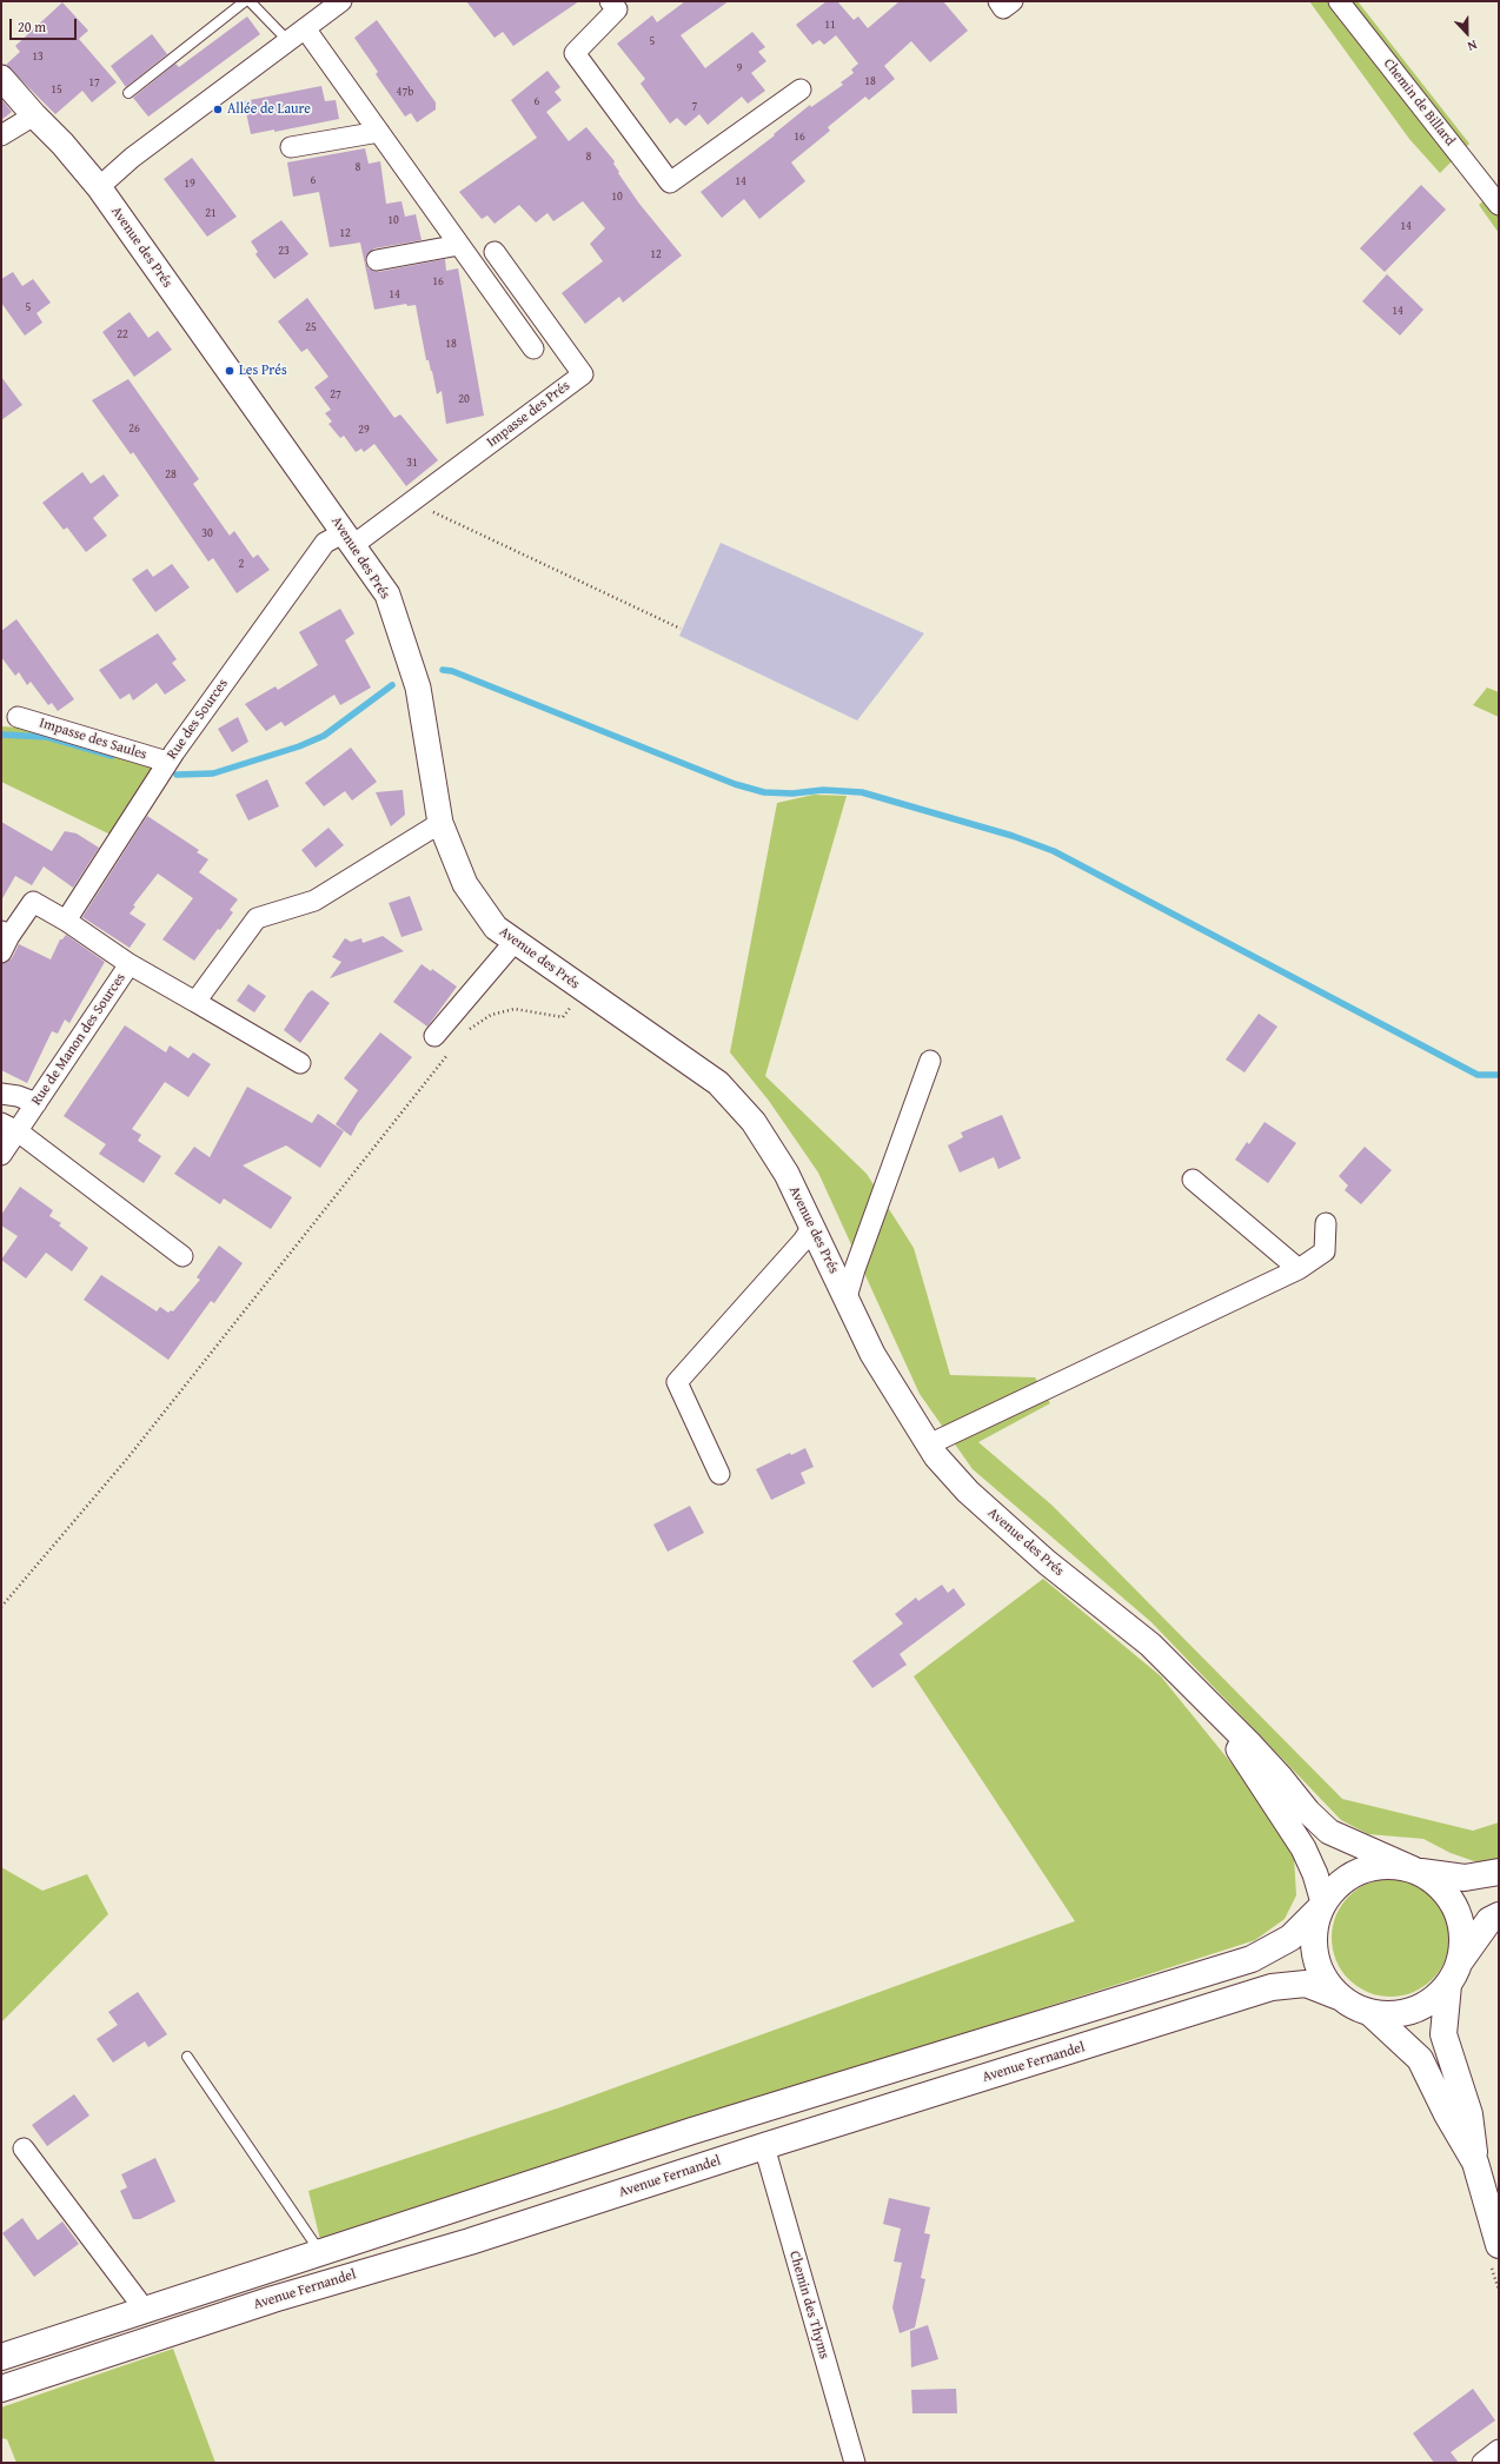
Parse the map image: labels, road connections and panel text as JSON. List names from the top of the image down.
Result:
{
  "streets": {
    "main road": ["Avenue Fernandel"],
    "street": [
      "Chemin de Billard",
      "Avenue des Prés",
      "Impasse des Prés",
      "Rue des Sources",
      "Impasse des Saules",
      "Rue de Manon des Sources",
      "Chemin des Thyms"
    ]
  },
  "crossings": [
    ["Avenue des Prés", "Impasse des Prés"],
    ["Avenue des Prés", "Rue des Sources"],
    ["Avenue des Prés", "Avenue Fernandel"],
    ["Impasse des Prés", "Rue des Sources"],
    ["Rue des Sources", "Impasse des Saules"],
    ["Avenue Fernandel", "Chemin des Thyms"]
  ],
  "places": ["Allée de Laure", "Les Prés"],
  "house_numbers": [
    "11",
    "5",
    "13",
    "9",
    "18",
    "17",
    "15",
    "47b",
    "6",
    "7",
    "16",
    "8",
    "8",
    "6",
    "14",
    "19",
    "10",
    "21",
    "10",
    "14",
    "12",
    "23",
    "12",
    "16",
    "14",
    "5",
    "14",
    "25",
    "22",
    "18",
    "27",
    "20",
    "26",
    "29",
    "31",
    "28",
    "30",
    "2"
  ],
  "scale_bar": "20 m",
  "north": "bottom"
}
